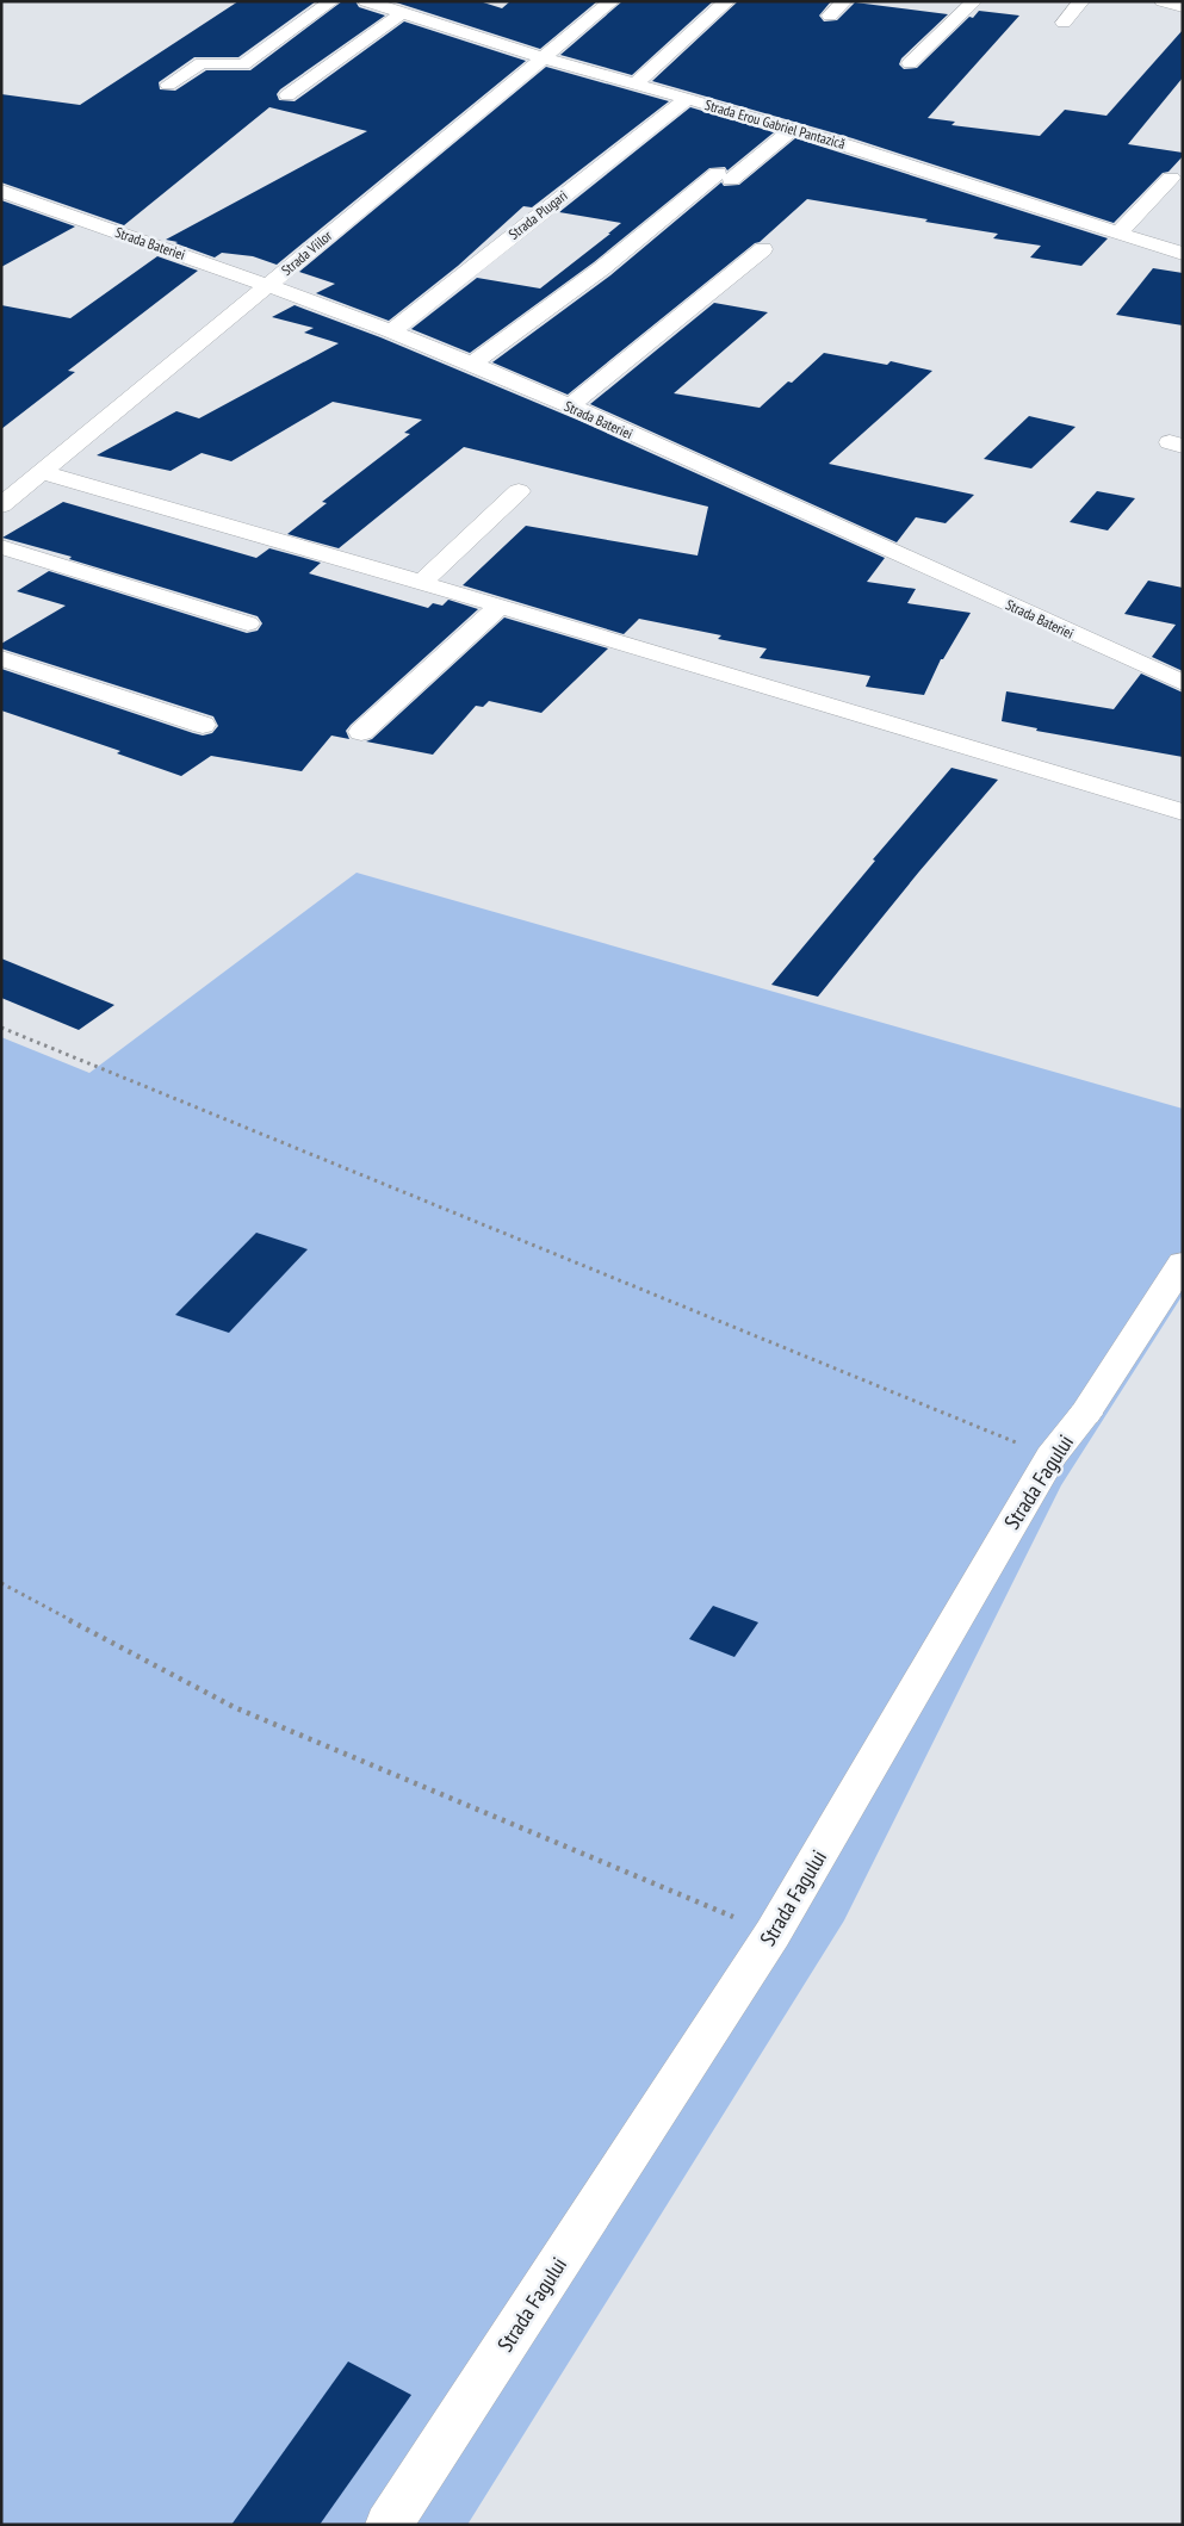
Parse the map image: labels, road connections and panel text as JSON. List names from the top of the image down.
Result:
{
  "streets": {
    "street": [
      "Strada Erou Gabriel Pantazică",
      "Strada Plugari",
      "Strada Bateriei",
      "Strada Viilor",
      "Strada Fagului"
    ]
  },
  "crossings": [
    ["Strada Erou Gabriel Pantazică", "Strada Plugari"],
    ["Strada Erou Gabriel Pantazică", "Strada Viilor"],
    ["Strada Plugari", "Strada Bateriei"],
    ["Strada Bateriei", "Strada Viilor"]
  ]
}
